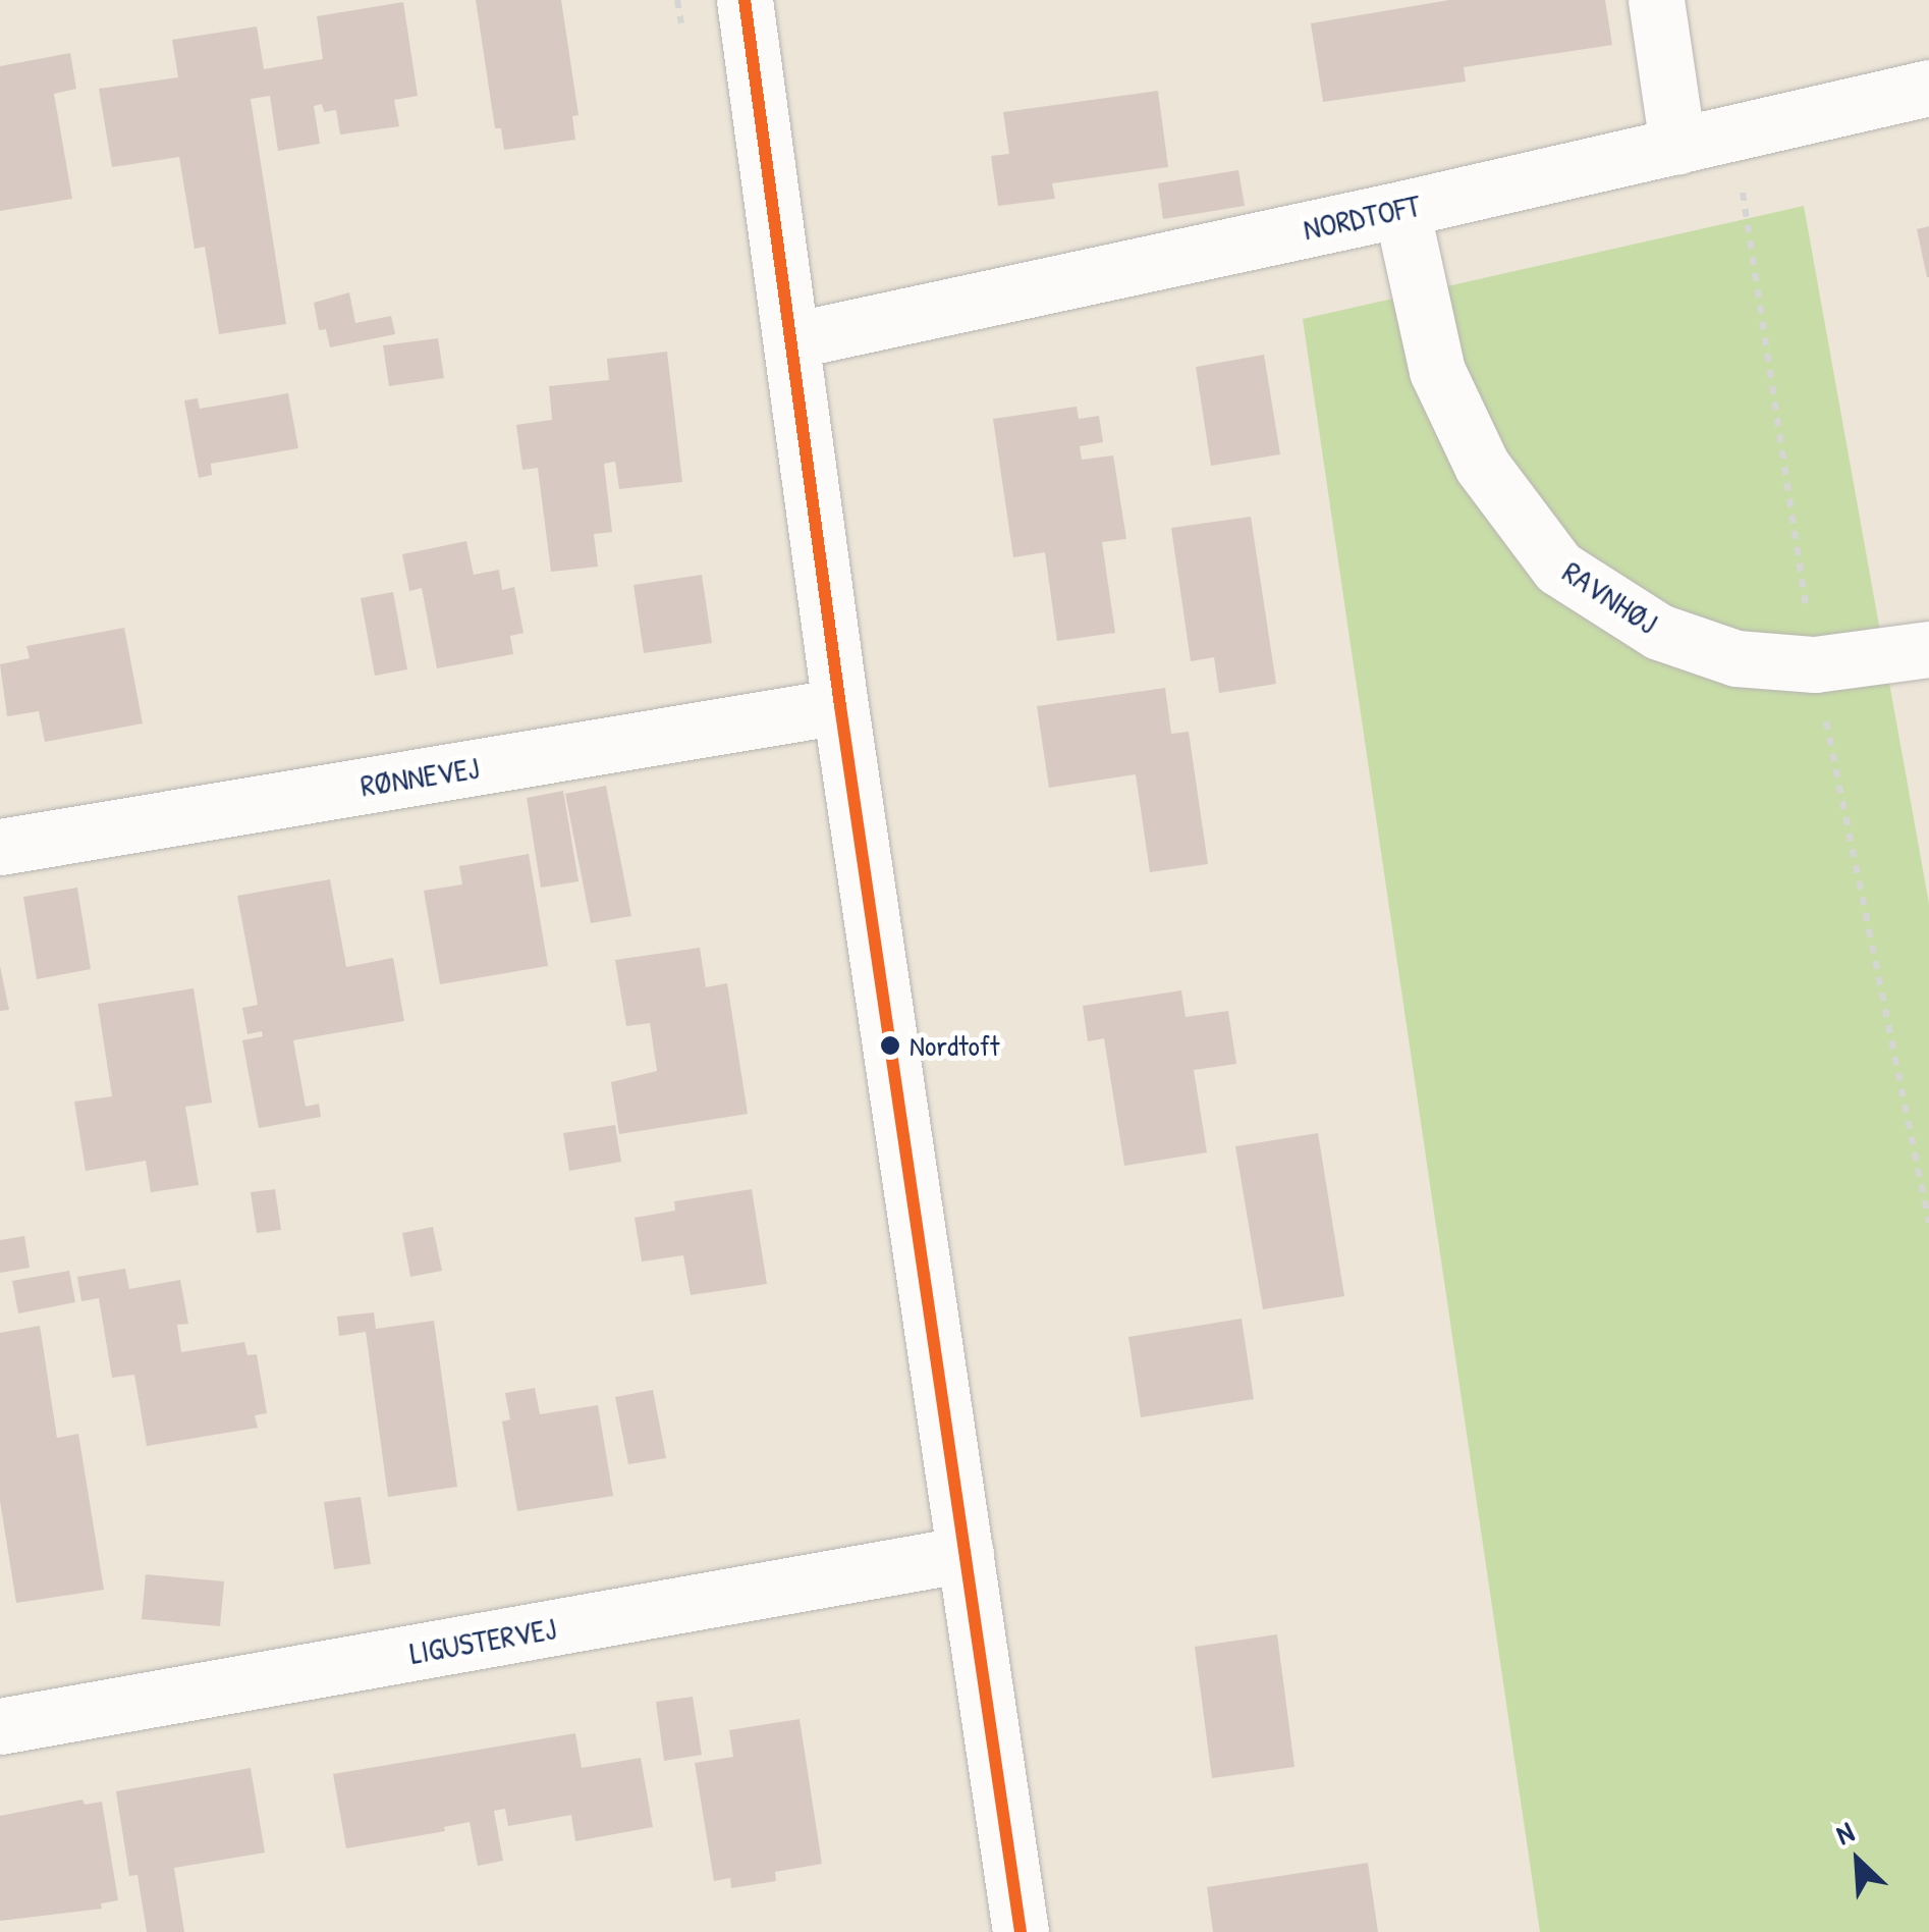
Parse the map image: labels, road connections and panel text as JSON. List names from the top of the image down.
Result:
{
  "streets": {
    "street": [
      "NORDTOFT",
      "RAVNHØJ",
      "RØNNEVEJ",
      "LIGUSTERVEJ"
    ]
  },
  "crossings": [
    ["NORDTOFT", "RAVNHØJ"]
  ],
  "places": ["Nordtoft"],
  "north": "top left"
}
